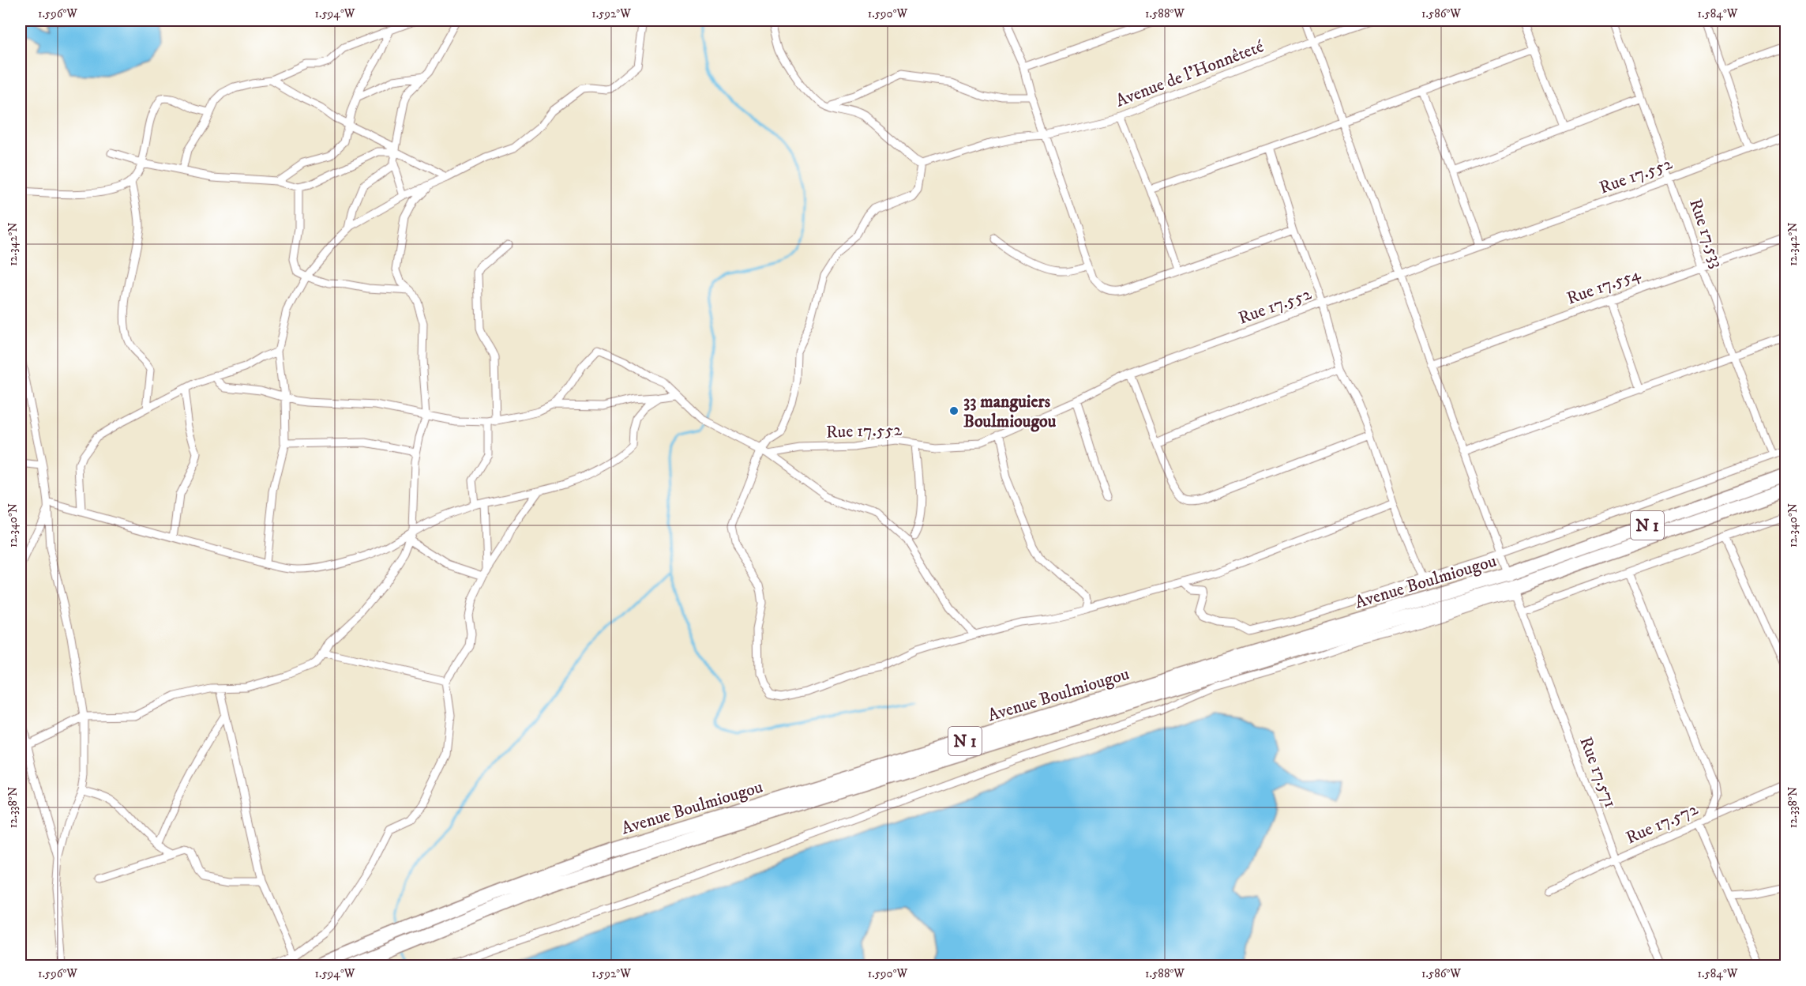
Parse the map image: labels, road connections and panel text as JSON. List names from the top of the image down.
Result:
{
  "streets": {
    "highway": ["N 1", "Avenue Boulmiougou"],
    "street": [
      "Avenue de l'Honnêteté",
      "Rue 17.552",
      "Rue 17.533",
      "Rue 17.554",
      "Rue 17.571",
      "Rue 17.572"
    ]
  },
  "crossings": [
    ["Avenue de l'Honnêteté", "Rue 17.571"],
    ["Rue 17.552", "Rue 17.533"],
    ["Rue 17.552", "Rue 17.571"],
    ["Rue 17.533", "Rue 17.554"],
    ["Rue 17.554", "Rue 17.571"],
    ["Avenue Boulmiougou", "Rue 17.571"],
    ["Rue 17.571", "Rue 17.572"]
  ],
  "places": ["33 manguiers Boulmiougou"],
  "coordinates": [
    "1.596°W",
    "1.594°W",
    "1.592°W",
    "1.590°W",
    "1.588°W",
    "1.586°W",
    "1.584°W",
    "12.342°N",
    "12.340°N",
    "12.338°N"
  ]
}
